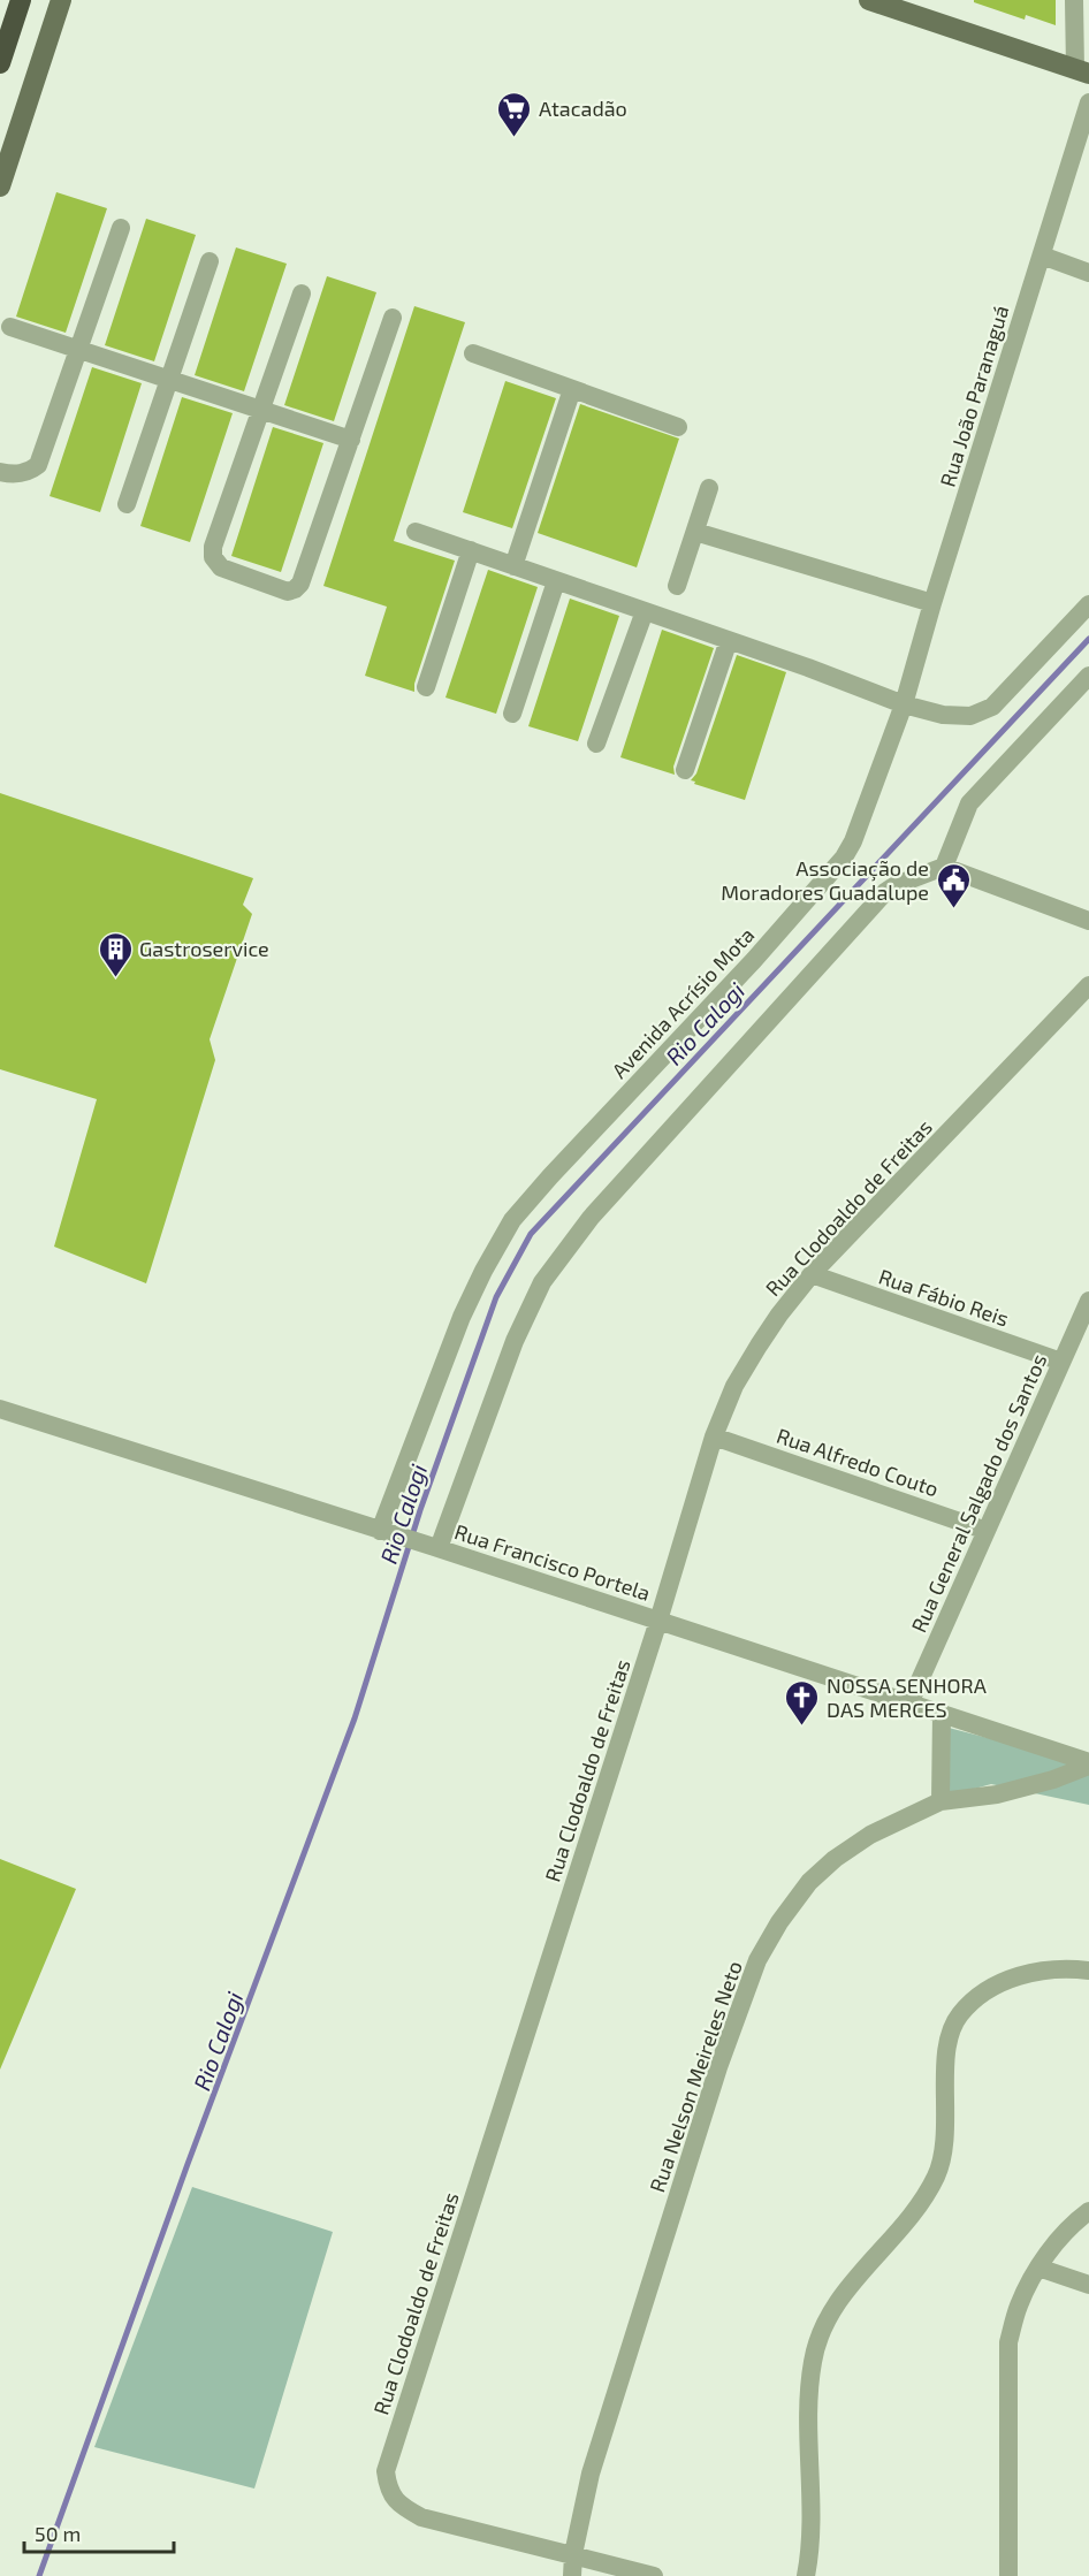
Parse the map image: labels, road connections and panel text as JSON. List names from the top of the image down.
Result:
{
  "streets": {
    "street": [
      "Rua João Paranaguá",
      "Avenida Acrísio Mota",
      "Rua Clodoaldo de Freitas",
      "Rua Fábio Reis",
      "Rua Alfredo Couto",
      "Rua General Salgado dos Santos",
      "Rua Francisco Portela",
      "Rua Nelson Meireles Neto"
    ]
  },
  "crossings": [
    ["Rua João Paranaguá", "Avenida Acrísio Mota"],
    ["Avenida Acrísio Mota", "Rua Francisco Portela"],
    ["Rua Clodoaldo de Freitas", "Rua Fábio Reis"],
    ["Rua Clodoaldo de Freitas", "Rua Alfredo Couto"],
    ["Rua Clodoaldo de Freitas", "Rua Francisco Portela"],
    ["Rua Clodoaldo de Freitas", "Rua Nelson Meireles Neto"],
    ["Rua Fábio Reis", "Rua General Salgado dos Santos"],
    ["Rua Alfredo Couto", "Rua General Salgado dos Santos"],
    ["Rua General Salgado dos Santos", "Rua Francisco Portela"],
    ["Rua Francisco Portela", "Rua Nelson Meireles Neto"]
  ],
  "water": ["Rio Calogi"],
  "places": {
    "supermarket": ["Atacadão"],
    "public building": ["Associação de Moradores Guadalupe"],
    "building": ["Gastroservice"],
    "church": ["NOSSA SENHORA DAS MERCES"]
  },
  "scale_bar": "50 m"
}
